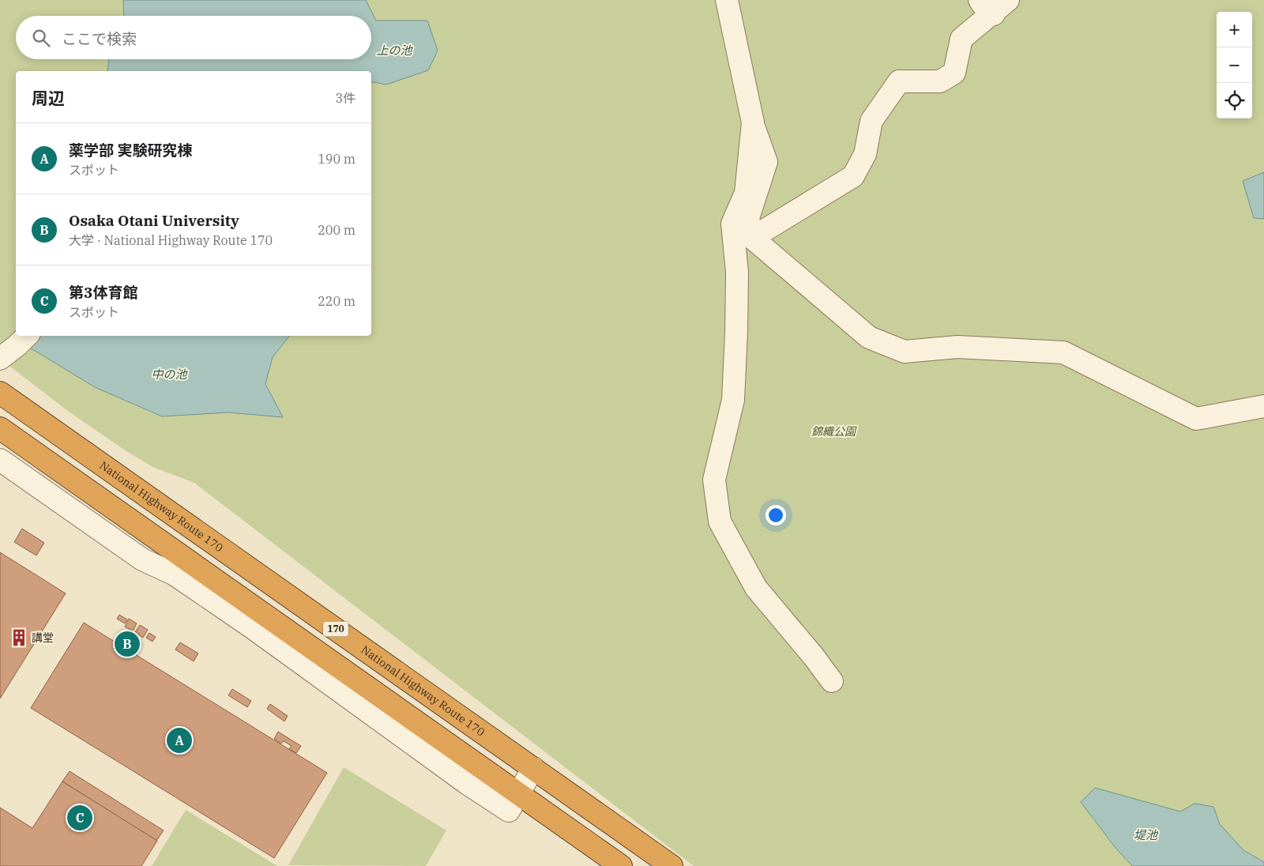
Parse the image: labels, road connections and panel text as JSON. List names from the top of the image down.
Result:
{
  "streets": {
    "highway": ["National Highway Route 170", "170"]
  },
  "water": ["上の池", "中の池", "堤池"],
  "parks": ["錦織公園"],
  "places": {
    "building": ["講堂"]
  },
  "page": {
    "map_buttons": ["+", "−"],
    "search": "ここで検索",
    "heading": ["周辺", "3件"],
    "list": [
      {
        "mark": "A",
        "name": "薬学部 実験研究棟",
        "note": "スポット",
        "value": "190 m"
      },
      {
        "mark": "B",
        "name": "Osaka Otani University",
        "note": "大学 · National Highway Route 170",
        "value": "200 m"
      },
      {
        "mark": "C",
        "name": "第3体育館",
        "note": "スポット",
        "value": "220 m"
      }
    ],
    "pins": ["B", "A", "C"]
  }
}
